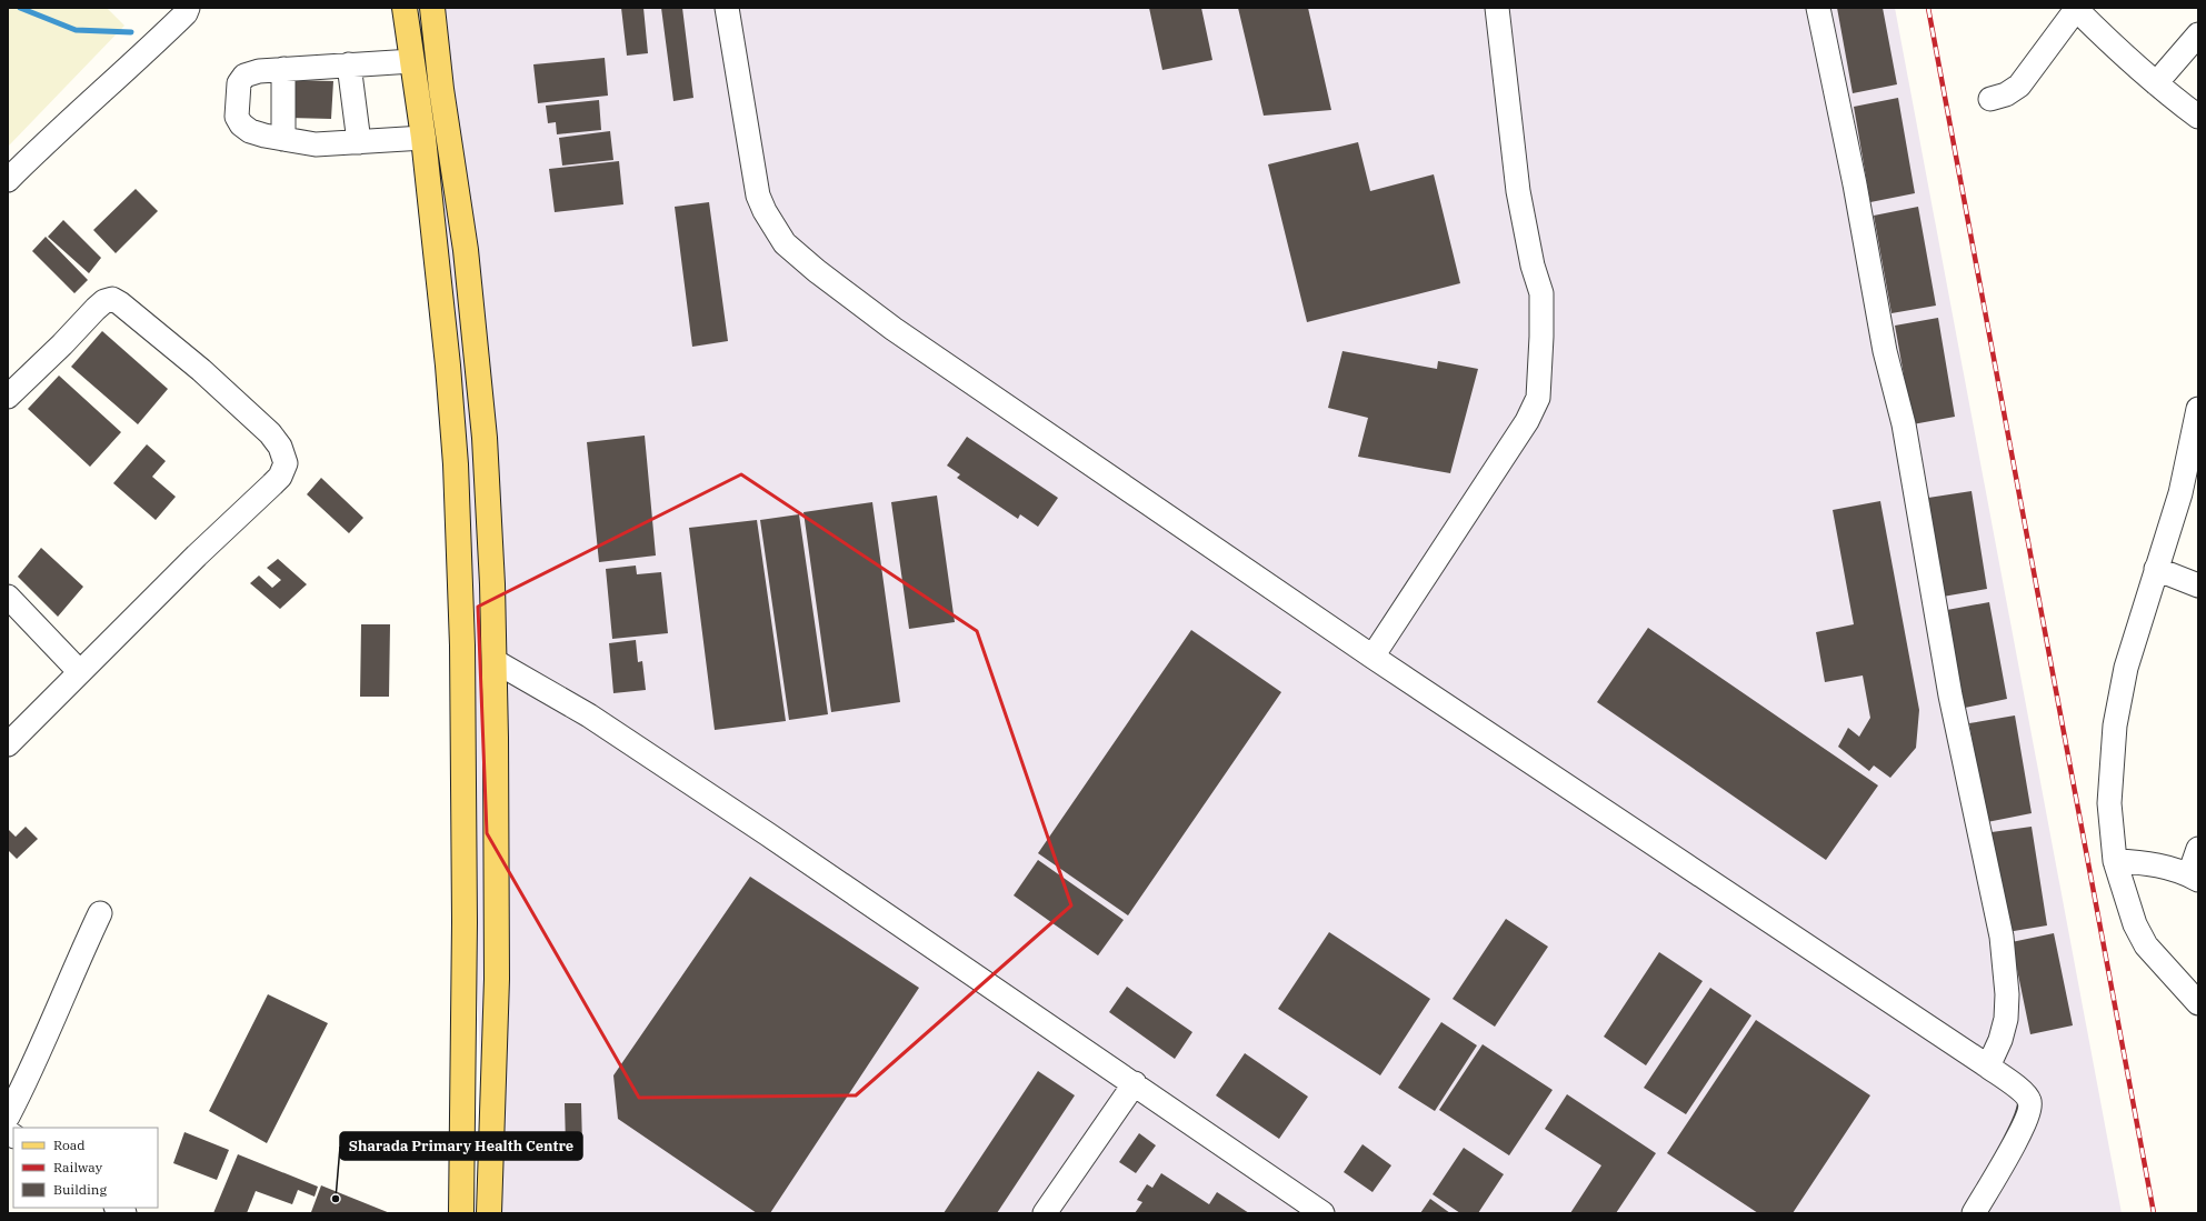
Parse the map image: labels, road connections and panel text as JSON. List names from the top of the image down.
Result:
{
  "places": ["Sharada Primary Health Centre"],
  "legend": ["Road", "Railway", "Building"]
}
